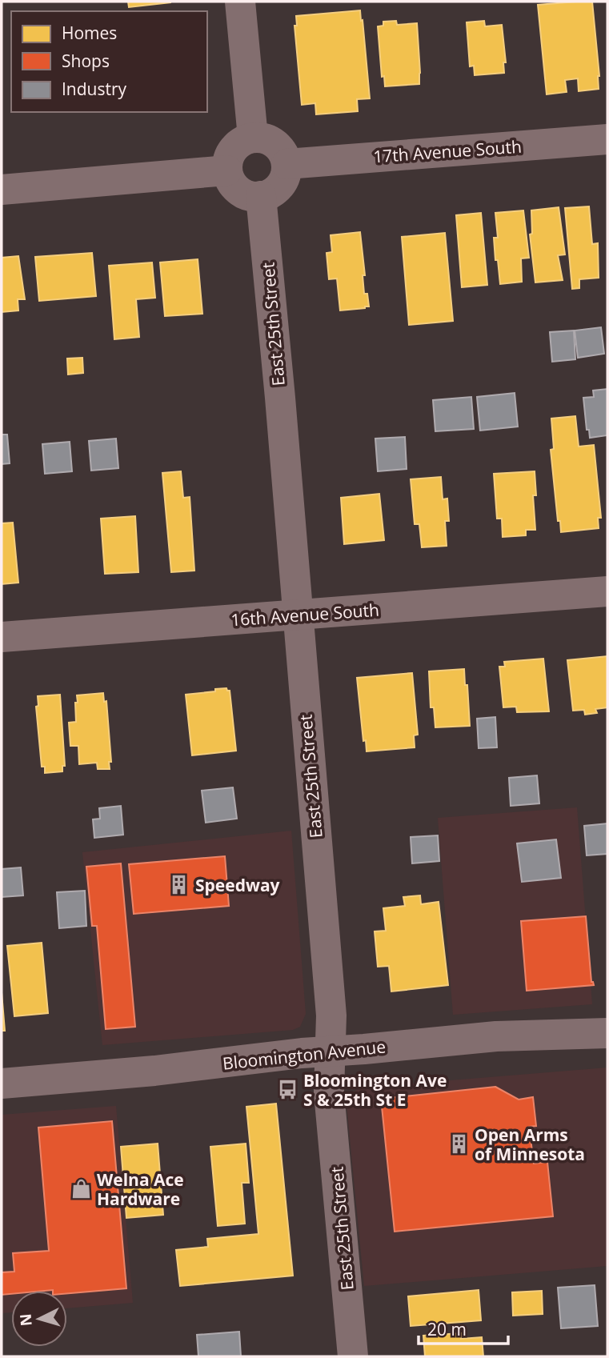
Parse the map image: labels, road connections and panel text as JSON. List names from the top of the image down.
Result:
{
  "streets": {
    "street": [
      "17th Avenue South",
      "East 25th Street",
      "16th Avenue South",
      "Bloomington Avenue"
    ]
  },
  "crossings": [
    ["17th Avenue South", "East 25th Street"],
    ["East 25th Street", "16th Avenue South"],
    ["East 25th Street", "Bloomington Avenue"]
  ],
  "places": {
    "building": ["Speedway", "Open Arms of Minnesota"],
    "bus stop": ["Bloomington Ave S & 25th St E"],
    "shop": ["Welna Ace Hardware"]
  },
  "legend": ["Homes", "Shops", "Industry"],
  "scale_bar": "20 m",
  "north": "left"
}
